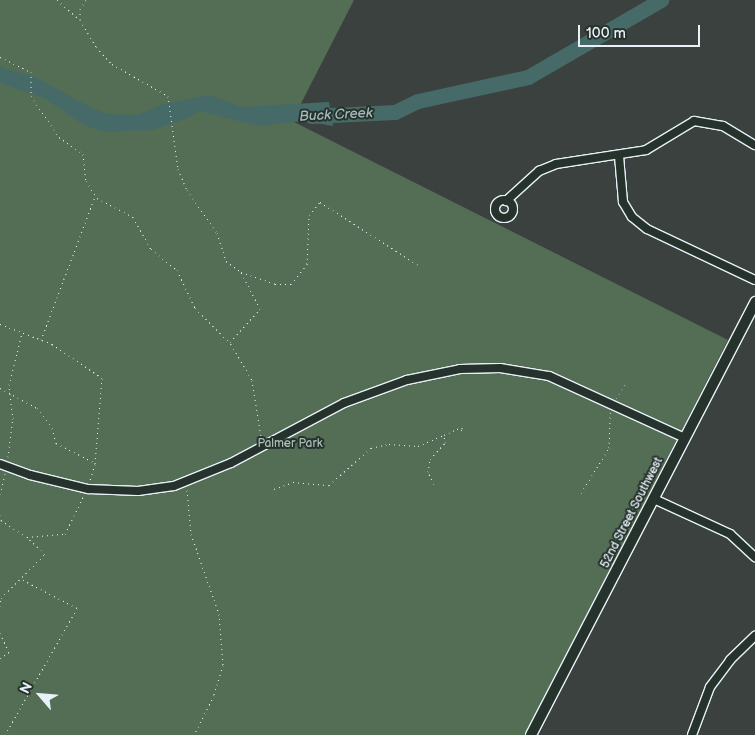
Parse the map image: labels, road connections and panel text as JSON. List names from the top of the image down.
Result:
{
  "streets": {
    "street": ["52nd Street Southwest"]
  },
  "water": ["Buck Creek"],
  "parks": ["Palmer Park"],
  "scale_bar": "100 m",
  "north": "top left"
}
